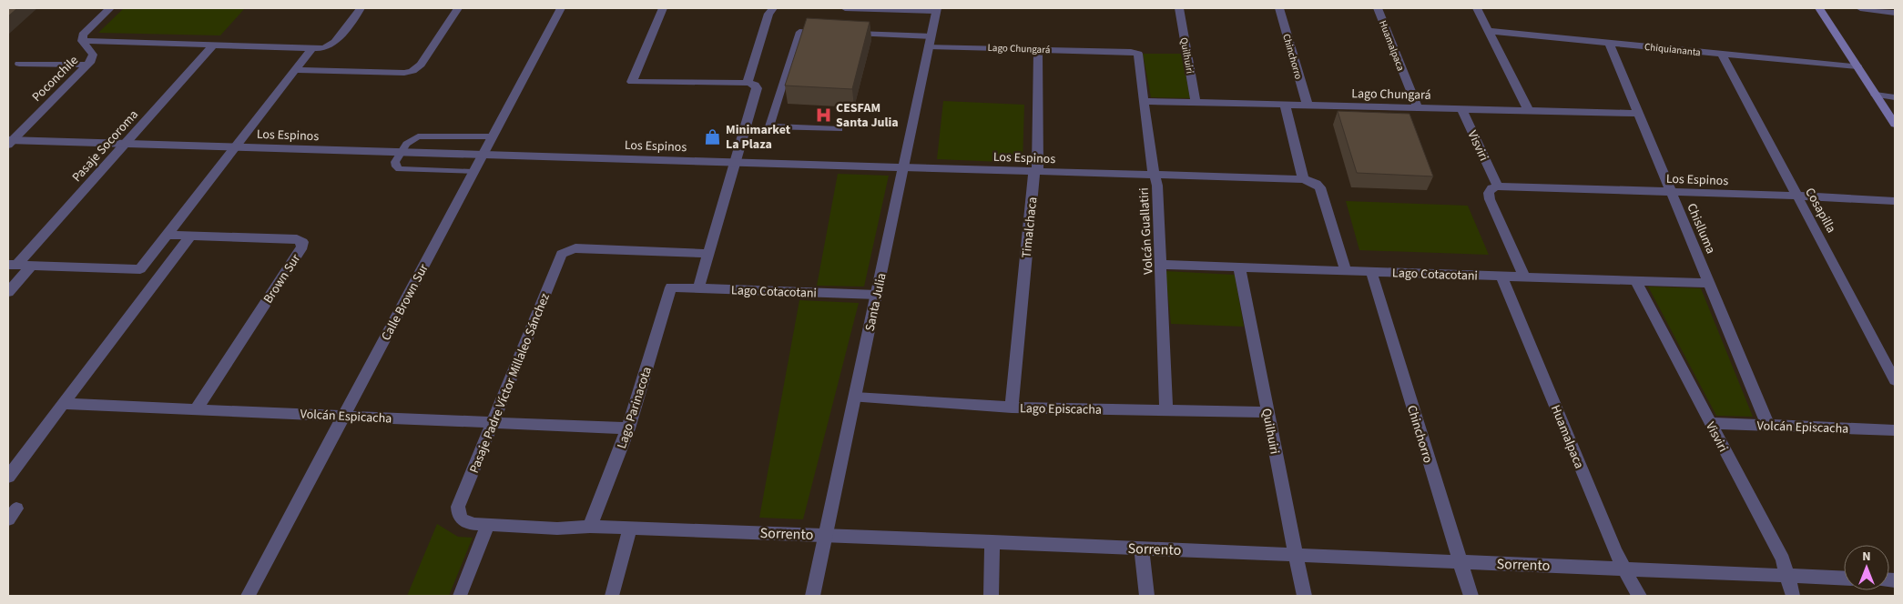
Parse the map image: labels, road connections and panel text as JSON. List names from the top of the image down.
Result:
{
  "streets": {
    "street": [
      "Huamalpaca",
      "Lago Chungará",
      "Chiquiananta",
      "Quilhuiri",
      "Chinchorro",
      "Poconchile",
      "Los Espinos",
      "Pasaje Socoroma",
      "Visviri",
      "Cosapilla",
      "Timalchaca",
      "Chislluma",
      "Volcán Guallatiri",
      "Lago Cotacotani",
      "Brown Sur",
      "Calle Brown Sur",
      "Santa Julia",
      "Pasaje Padre Víctor Millaleo Sánchez",
      "Lago Parinacota",
      "Lago Episcacha",
      "Volcán Espicacha",
      "Volcán Episcacha",
      "Sorrento"
    ]
  },
  "crossings": [
    ["Huamalpaca", "Lago Chungará"],
    ["Huamalpaca", "Lago Cotacotani"],
    ["Huamalpaca", "Sorrento"],
    ["Lago Chungará", "Quilhuiri"],
    ["Lago Chungará", "Chinchorro"],
    ["Lago Chungará", "Visviri"],
    ["Lago Chungará", "Timalchaca"],
    ["Lago Chungará", "Chislluma"],
    ["Lago Chungará", "Volcán Guallatiri"],
    ["Lago Chungará", "Santa Julia"],
    ["Chiquiananta", "Cosapilla"],
    ["Chiquiananta", "Chislluma"],
    ["Quilhuiri", "Lago Cotacotani"],
    ["Quilhuiri", "Lago Episcacha"],
    ["Quilhuiri", "Sorrento"],
    ["Chinchorro", "Lago Cotacotani"],
    ["Chinchorro", "Sorrento"],
    ["Poconchile", "Los Espinos"],
    ["Los Espinos", "Pasaje Socoroma"],
    ["Los Espinos", "Visviri"],
    ["Los Espinos", "Cosapilla"],
    ["Los Espinos", "Timalchaca"],
    ["Los Espinos", "Chislluma"],
    ["Los Espinos", "Volcán Guallatiri"],
    ["Los Espinos", "Calle Brown Sur"],
    ["Los Espinos", "Santa Julia"],
    ["Visviri", "Lago Cotacotani"],
    ["Visviri", "Volcán Episcacha"],
    ["Visviri", "Sorrento"],
    ["Timalchaca", "Lago Episcacha"],
    ["Chislluma", "Lago Cotacotani"],
    ["Chislluma", "Volcán Episcacha"],
    ["Volcán Guallatiri", "Lago Cotacotani"],
    ["Volcán Guallatiri", "Lago Episcacha"],
    ["Lago Cotacotani", "Santa Julia"],
    ["Lago Cotacotani", "Lago Parinacota"],
    ["Brown Sur", "Volcán Espicacha"],
    ["Calle Brown Sur", "Volcán Espicacha"],
    ["Santa Julia", "Lago Episcacha"],
    ["Santa Julia", "Sorrento"],
    ["Pasaje Padre Víctor Millaleo Sánchez", "Volcán Espicacha"],
    ["Pasaje Padre Víctor Millaleo Sánchez", "Sorrento"],
    ["Lago Parinacota", "Volcán Espicacha"],
    ["Lago Parinacota", "Sorrento"]
  ],
  "places": {
    "hospital": ["CESFAM Santa Julia"],
    "shop": ["Minimarket La Plaza"]
  },
  "north": "top"
}
